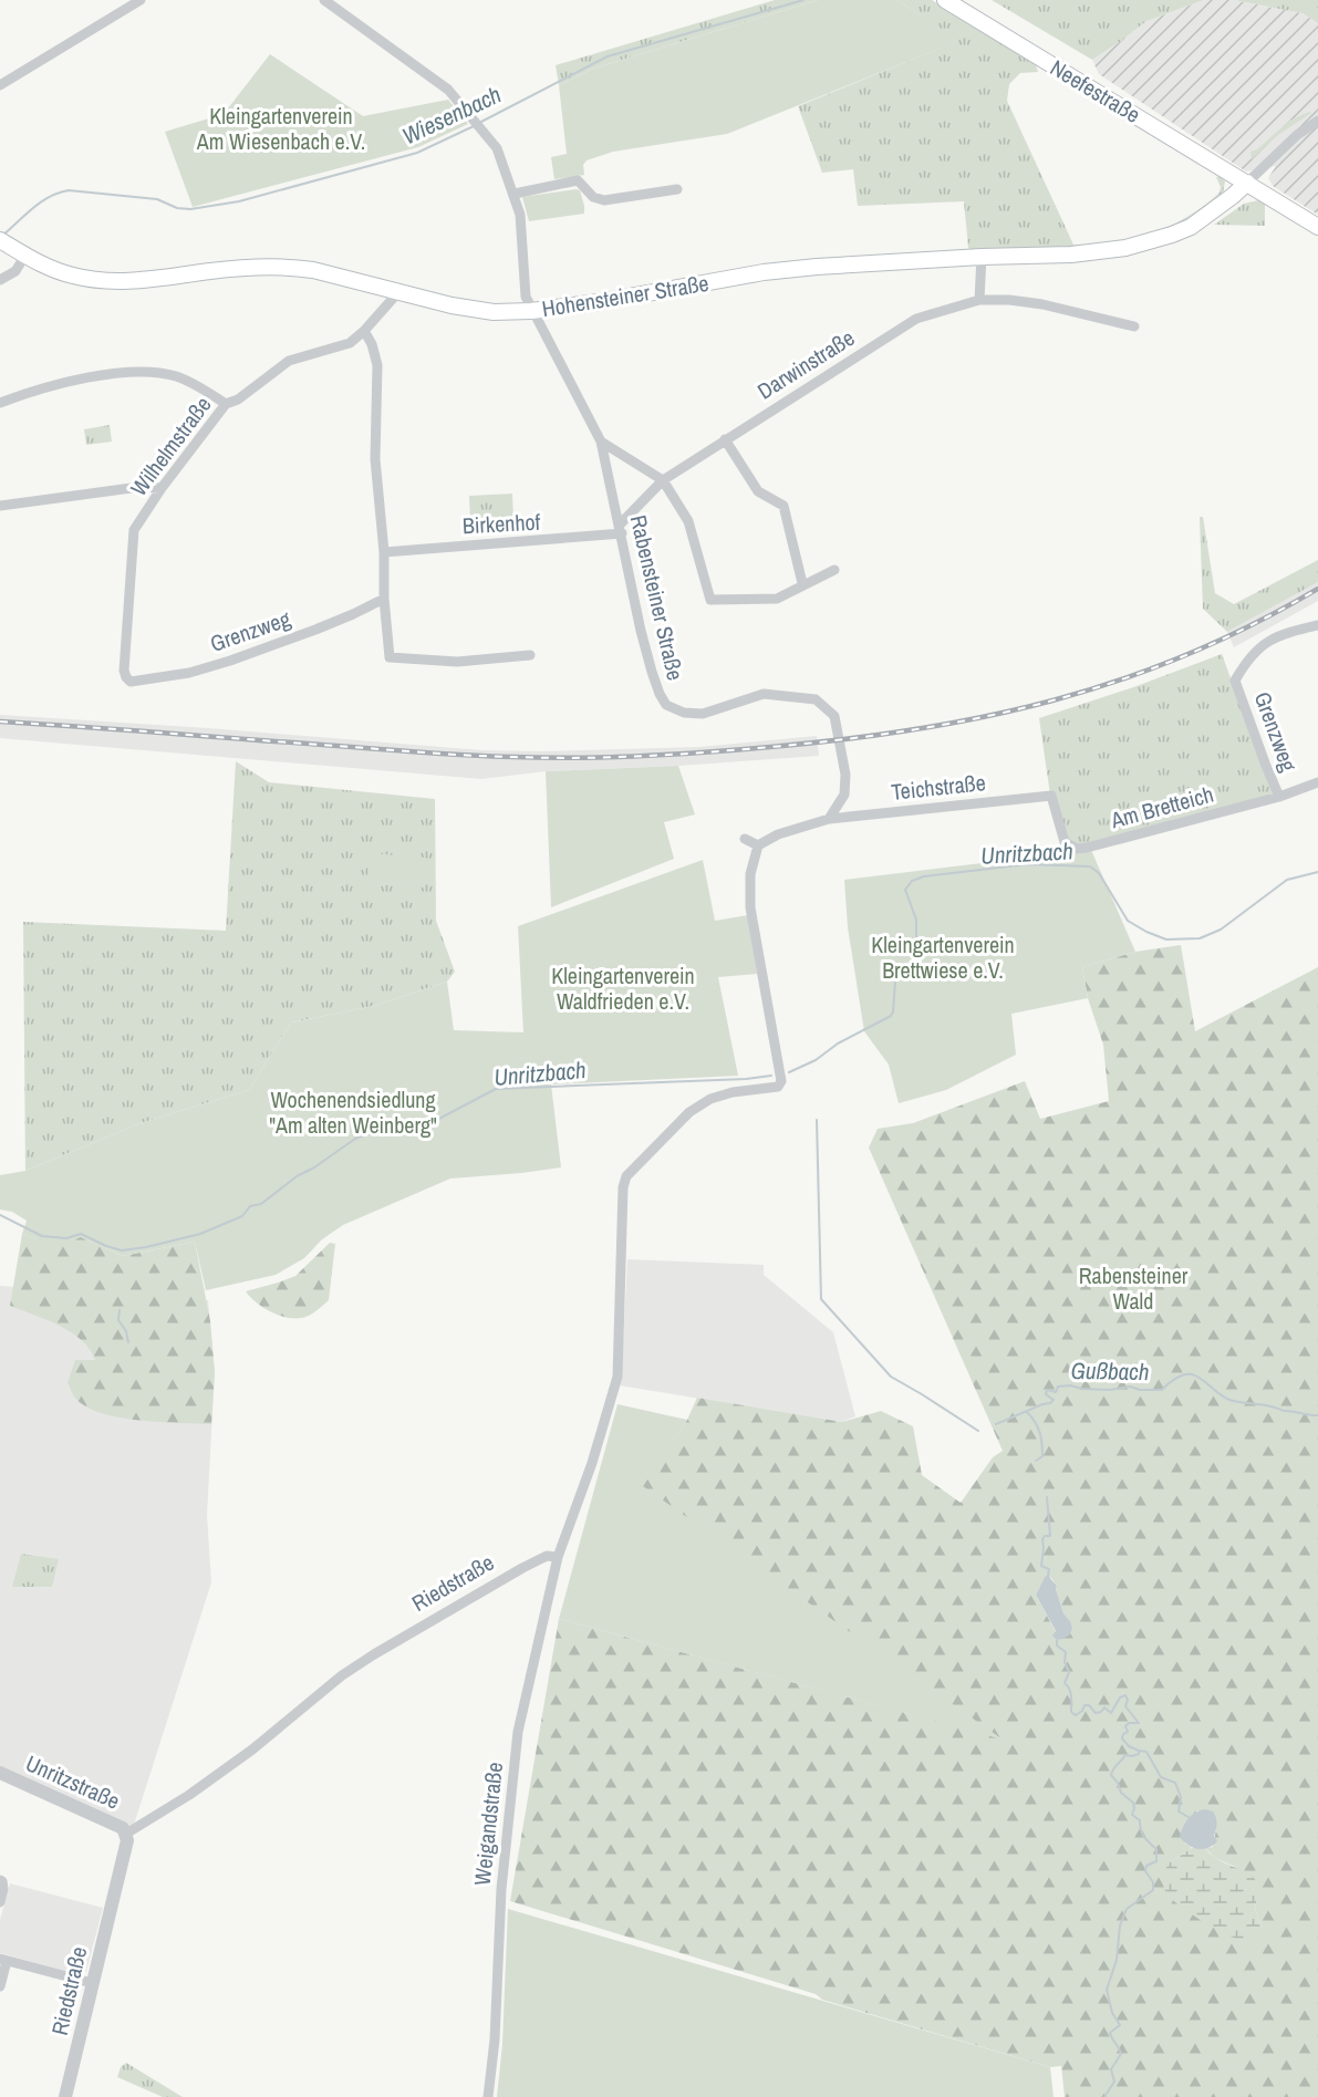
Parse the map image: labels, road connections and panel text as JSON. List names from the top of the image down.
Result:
{
  "streets": {
    "main road": ["Neefestraße", "Hohensteiner Straße"],
    "street": [
      "Darwinstraße",
      "Wilhelmstraße",
      "Birkenhof",
      "Rabensteiner Straße",
      "Grenzweg",
      "Teichstraße",
      "Am Bretteich",
      "Riedstraße",
      "Unritzstraße",
      "Weigandstraße"
    ]
  },
  "crossings": [
    ["Neefestraße", "Hohensteiner Straße"],
    ["Hohensteiner Straße", "Wilhelmstraße"],
    ["Hohensteiner Straße", "Rabensteiner Straße"],
    ["Darwinstraße", "Birkenhof"],
    ["Darwinstraße", "Rabensteiner Straße"],
    ["Wilhelmstraße", "Grenzweg"],
    ["Birkenhof", "Rabensteiner Straße"],
    ["Rabensteiner Straße", "Teichstraße"],
    ["Grenzweg", "Am Bretteich"],
    ["Teichstraße", "Am Bretteich"],
    ["Riedstraße", "Unritzstraße"],
    ["Riedstraße", "Weigandstraße"]
  ],
  "water": ["Wiesenbach", "Unritzbach", "Gußbach"],
  "parks": [
    "Kleingartenverein Am Wiesenbach e.V.",
    "Kleingartenverein Brettwiese e.V.",
    "Kleingartenverein Waldfrieden e.V.",
    "Wochenendsiedlung \"Am alten Weinberg\"",
    "Rabensteiner Wald"
  ]
}
